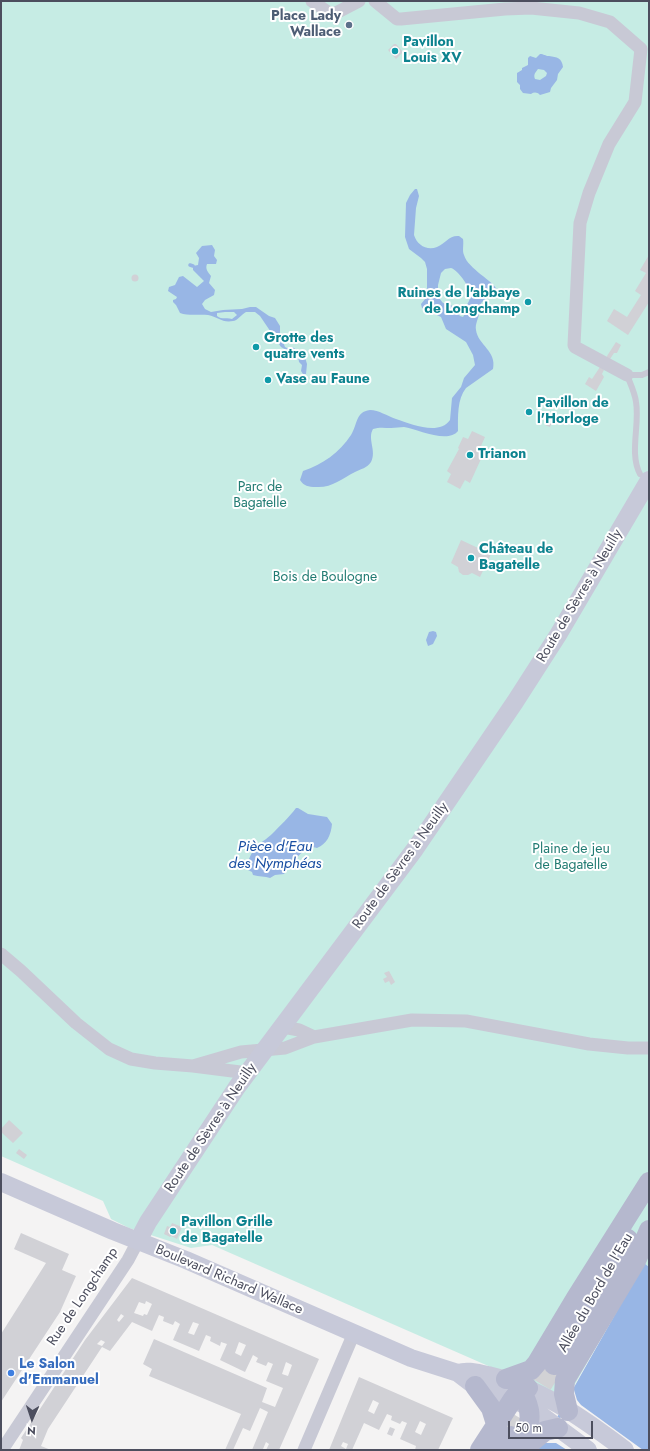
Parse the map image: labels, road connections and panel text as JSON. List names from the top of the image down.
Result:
{
  "streets": {
    "main road": ["Allée du Bord de l'Eau"],
    "street": ["Route de Sèvres à Neuilly", "Boulevard Richard Wallace", "Rue de Longchamp"]
  },
  "crossings": [
    ["Route de Sèvres à Neuilly", "Boulevard Richard Wallace"],
    ["Route de Sèvres à Neuilly", "Rue de Longchamp"],
    ["Boulevard Richard Wallace", "Allée du Bord de l'Eau"],
    ["Boulevard Richard Wallace", "Rue de Longchamp"]
  ],
  "water": ["Pièce d'Eau des Nymphéas"],
  "parks": ["Parc de Bagatelle", "Bois de Boulogne", "Plaine de jeu de Bagatelle"],
  "places": [
    "Place Lady Wallace",
    "Pavillon Louis XV",
    "Ruines de l'abbaye de Longchamp",
    "Grotte des quatre vents",
    "Vase au Faune",
    "Pavillon de l'Horloge",
    "Trianon",
    "Château de Bagatelle",
    "Pavillon Grille de Bagatelle",
    "Le Salon d'Emmanuel"
  ],
  "scale_bar": "50 m",
  "north": "bottom"
}
